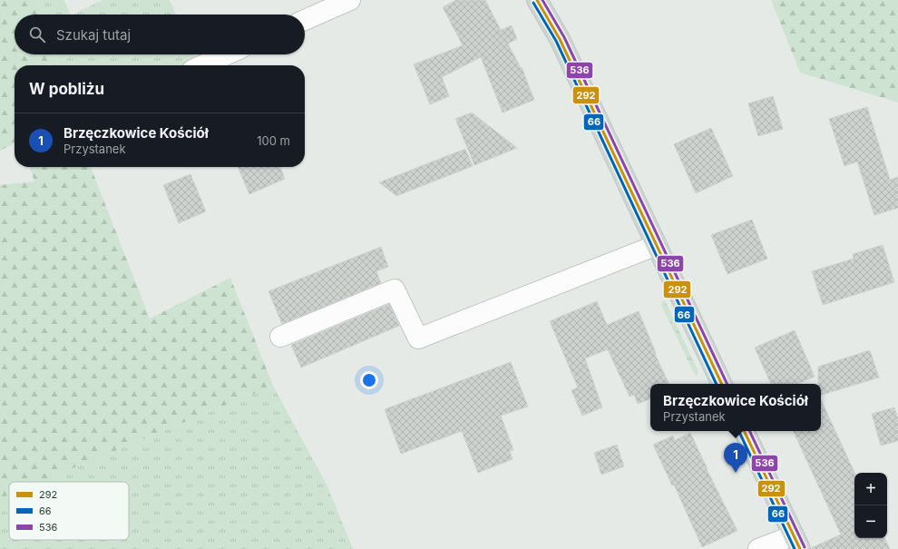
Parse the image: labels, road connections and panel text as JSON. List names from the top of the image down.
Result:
{
  "lines": ["transit line 292", "transit line 536", "transit line 66"],
  "legend": ["292", "66", "536"],
  "page": {
    "search": "Szukaj tutaj",
    "heading": "W pobliżu",
    "list": [
      {
        "mark": "1",
        "name": "Brzęczkowice Kościół",
        "note": "Przystanek",
        "value": "100 m"
      }
    ],
    "popup": ["Brzęczkowice Kościół", "Przystanek"],
    "pins": "1",
    "map_buttons": ["+", "−"]
  }
}
